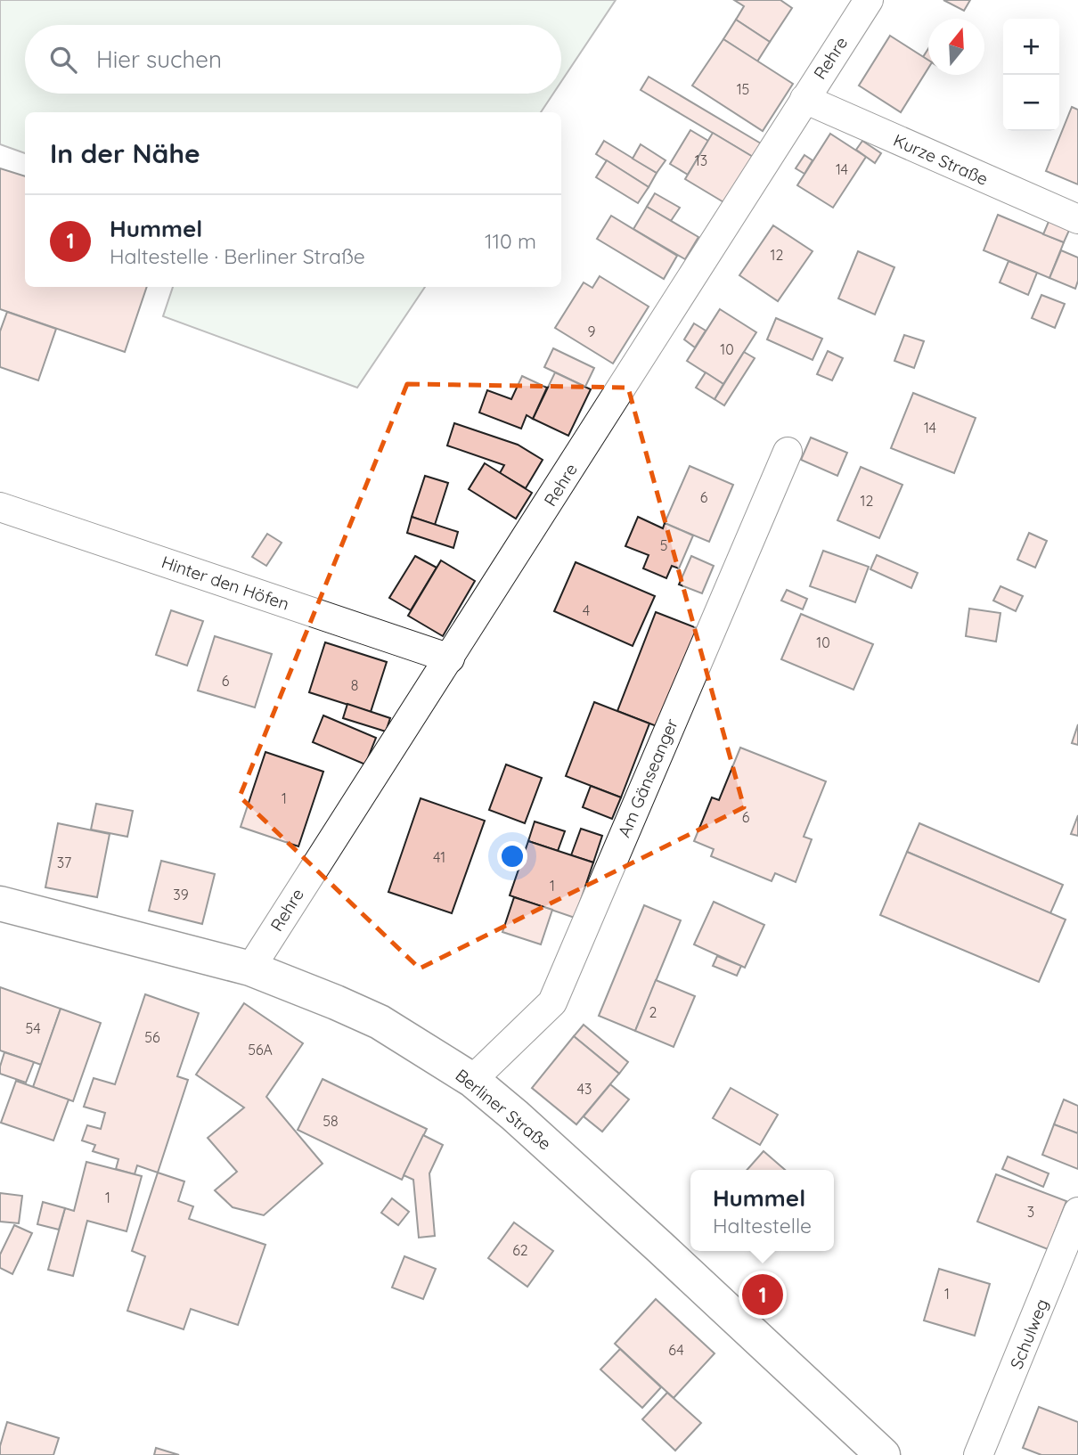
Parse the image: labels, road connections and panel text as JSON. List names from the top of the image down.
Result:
{
  "streets": {
    "main road": ["Berliner Straße"],
    "street": [
      "Rehre",
      "Kurze Straße",
      "Hinter den Höfen",
      "Am Gänseanger",
      "Schulweg"
    ]
  },
  "crossings": [
    ["Rehre", "Kurze Straße"],
    ["Rehre", "Hinter den Höfen"],
    ["Rehre", "Berliner Straße"],
    ["Am Gänseanger", "Berliner Straße"]
  ],
  "house_numbers": [
    "15",
    "13",
    "14",
    "12",
    "9",
    "10",
    "14",
    "6",
    "12",
    "5",
    "4",
    "10",
    "6",
    "8",
    "1",
    "6",
    "41",
    "37",
    "1",
    "39",
    "2",
    "54",
    "56",
    "56A",
    "43",
    "58",
    "1",
    "3",
    "62",
    "1",
    "64"
  ],
  "north": "top",
  "page": {
    "map_buttons": ["+", "−"],
    "search": "Hier suchen",
    "heading": "In der Nähe",
    "list": [
      {
        "mark": "1",
        "name": "Hummel",
        "note": "Haltestelle · Berliner Straße",
        "value": "110 m"
      }
    ],
    "popup": ["Hummel", "Haltestelle"],
    "pins": "1"
  }
}
